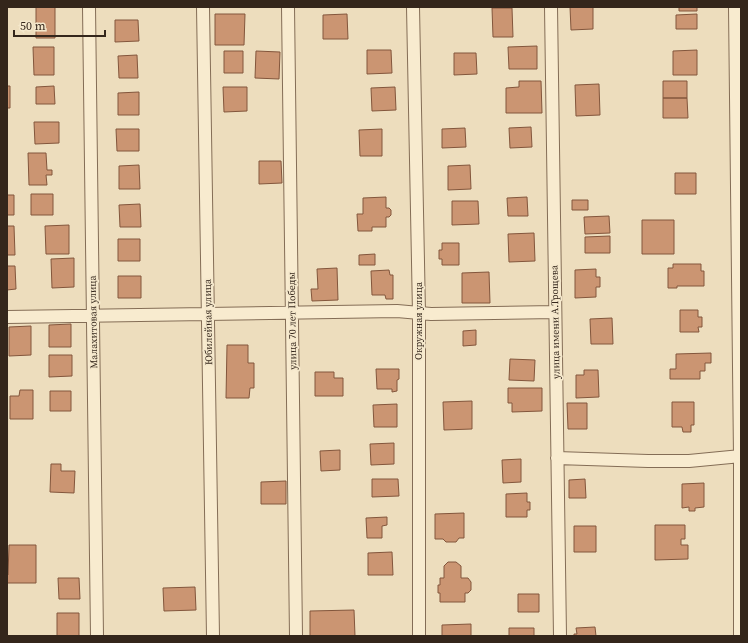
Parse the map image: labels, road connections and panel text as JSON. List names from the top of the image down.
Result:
{
  "streets": {
    "street": [
      "улица 70 лет Победы",
      "Окружная улица",
      "Малахитовая улица",
      "Юбилейная улица",
      "улица имени А.Трощева"
    ]
  },
  "scale_bar": "50 m"
}
